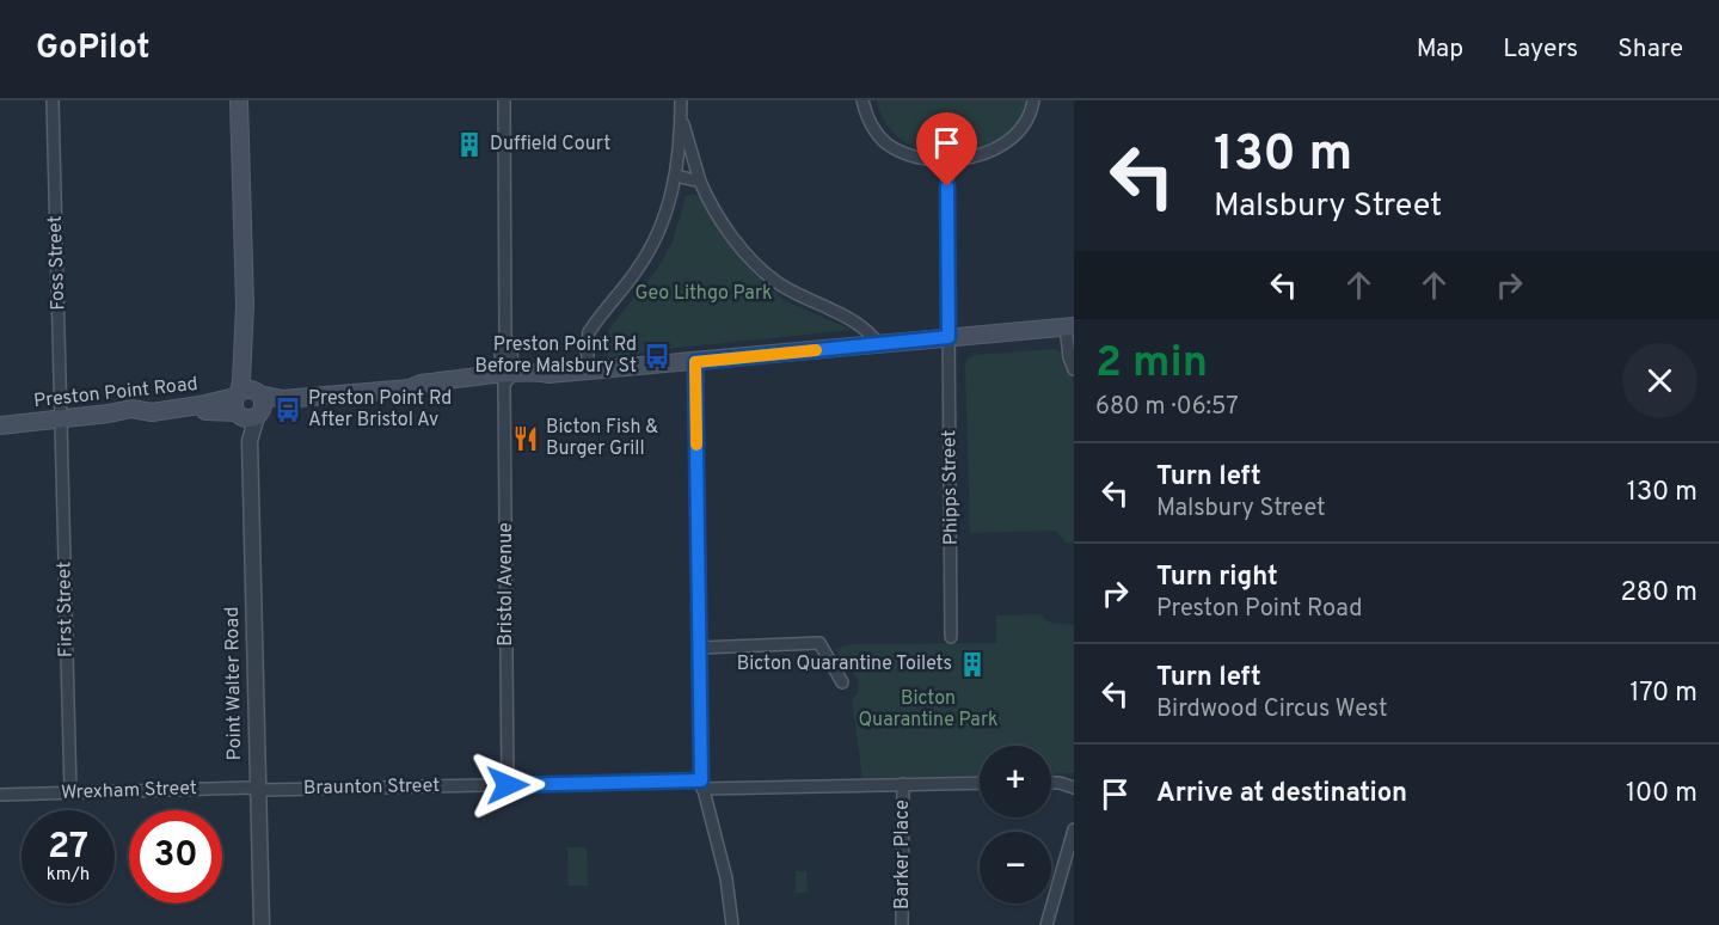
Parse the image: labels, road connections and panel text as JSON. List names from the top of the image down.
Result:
{
  "streets": {
    "main road": ["Preston Point Road", "Point Walter Road"],
    "street": [
      "Foss Street",
      "Phipps Street",
      "Bristol Avenue",
      "First Street",
      "Braunton Street",
      "Wrexham Street",
      "Barker Place"
    ]
  },
  "crossings": [
    ["Foss Street", "Preston Point Road"],
    ["Foss Street", "First Street"],
    ["Preston Point Road", "Phipps Street"],
    ["Preston Point Road", "Bristol Avenue"],
    ["Preston Point Road", "First Street"],
    ["Preston Point Road", "Point Walter Road"],
    ["Bristol Avenue", "Braunton Street"],
    ["First Street", "Wrexham Street"],
    ["Point Walter Road", "Braunton Street"],
    ["Point Walter Road", "Wrexham Street"],
    ["Braunton Street", "Wrexham Street"],
    ["Braunton Street", "Barker Place"]
  ],
  "parks": ["Geo Lithgo Park", "Bicton Quarantine Park"],
  "places": {
    "building": ["Duffield Court", "Bicton Quarantine Toilets"],
    "bus stop": ["Preston Point Rd Before Malsbury St", "Preston Point Rd After Bristol Av"],
    "restaurant": ["Bicton Fish & Burger Grill"]
  },
  "page": {
    "header": "GoPilot",
    "nav": ["Map", "Layers", "Share"],
    "turn": ["130 m", "Malsbury Street"],
    "heading": ["2 min", "680 m · 06:57"],
    "list": [
      {
        "name": "Turn left",
        "note": "Malsbury Street",
        "value": "130 m"
      },
      {
        "name": "Turn right",
        "note": "Preston Point Road",
        "value": "280 m"
      },
      {
        "name": "Turn left",
        "note": "Birdwood Circus West",
        "value": "170 m"
      },
      {
        "name": "Arrive at destination",
        "value": "100 m"
      }
    ],
    "map_buttons": ["+", "−"],
    "speed": "27 km/h",
    "limit": "30"
  }
}
